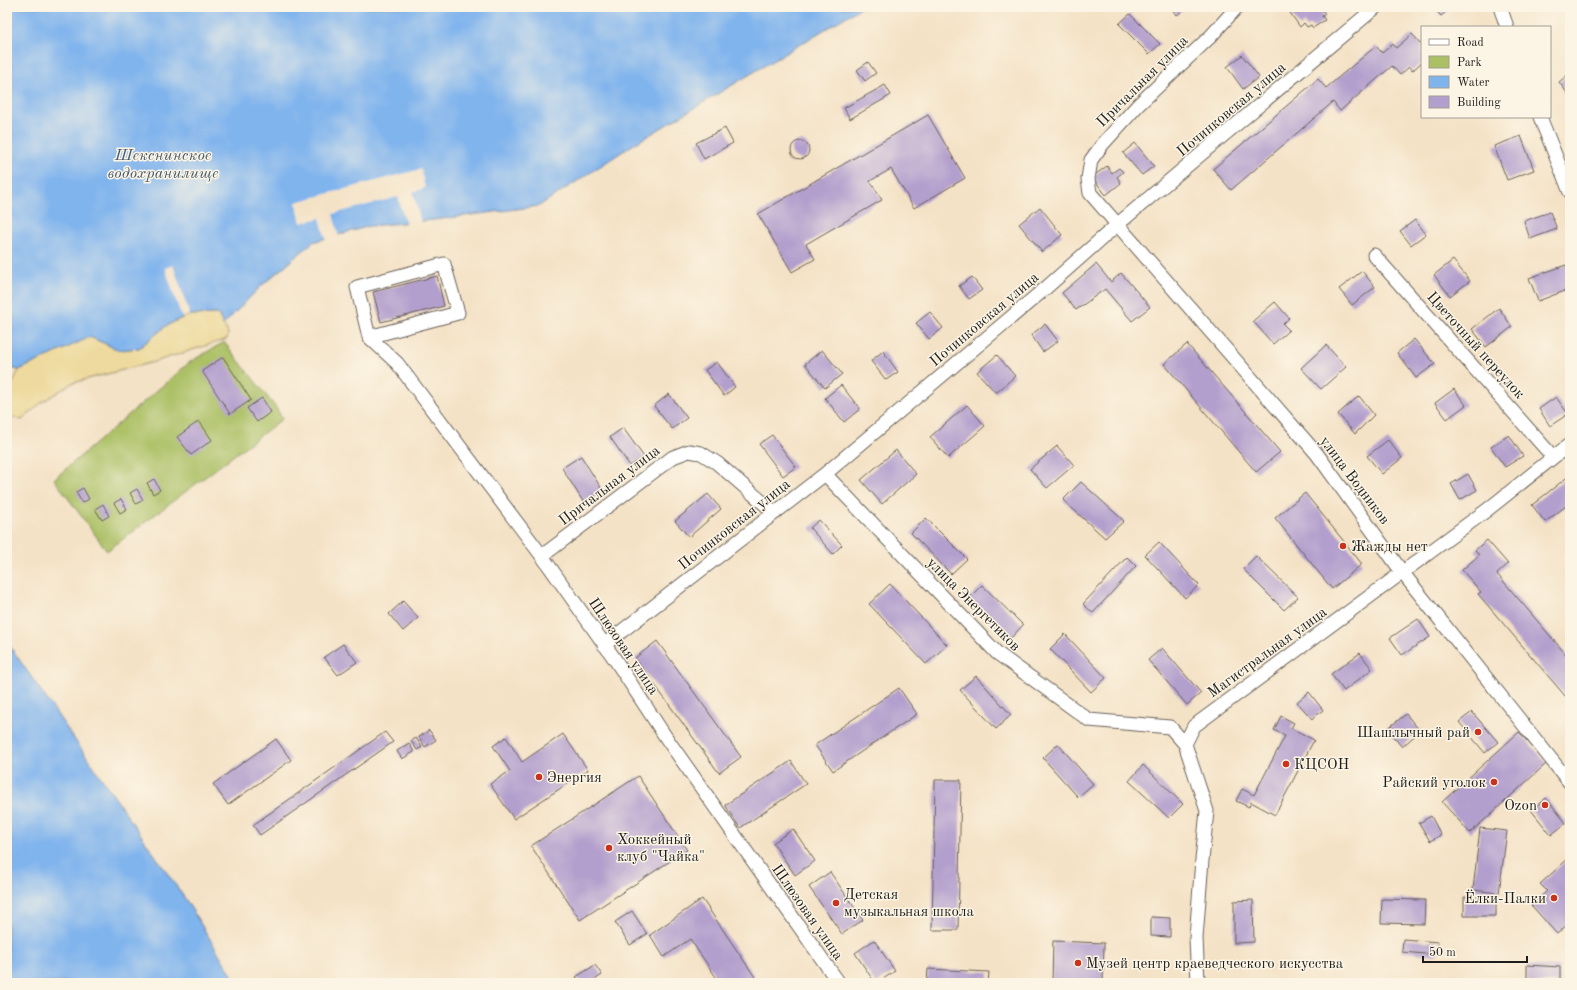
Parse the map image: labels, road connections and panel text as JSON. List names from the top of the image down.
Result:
{
  "streets": {
    "street": [
      "Причальная улица",
      "Починковская улица",
      "Цветочный переулок",
      "улица Водников",
      "улица Энергетиков",
      "Шлюзовая улица",
      "Магистральная улица"
    ]
  },
  "crossings": [
    ["Причальная улица", "Починковская улица"],
    ["Причальная улица", "улица Водников"],
    ["Причальная улица", "Шлюзовая улица"],
    ["Починковская улица", "улица Водников"],
    ["Починковская улица", "улица Энергетиков"],
    ["Починковская улица", "Шлюзовая улица"],
    ["Цветочный переулок", "Магистральная улица"],
    ["улица Водников", "Магистральная улица"],
    ["улица Энергетиков", "Магистральная улица"]
  ],
  "water": ["Шекснинское водохранилище"],
  "places": [
    "Жажды нет",
    "Шашлычный рай",
    "КЦСОН",
    "Энергия",
    "Райский уголок",
    "Ozon",
    "Хоккейный клуб \"Чайка\"",
    "Ёлки-Палки",
    "Детская музыкальная школа",
    "Музей центр краеведческого искусства"
  ],
  "legend": [
    "Road",
    "Park",
    "Water",
    "Building"
  ],
  "scale_bar": "50 m"
}
